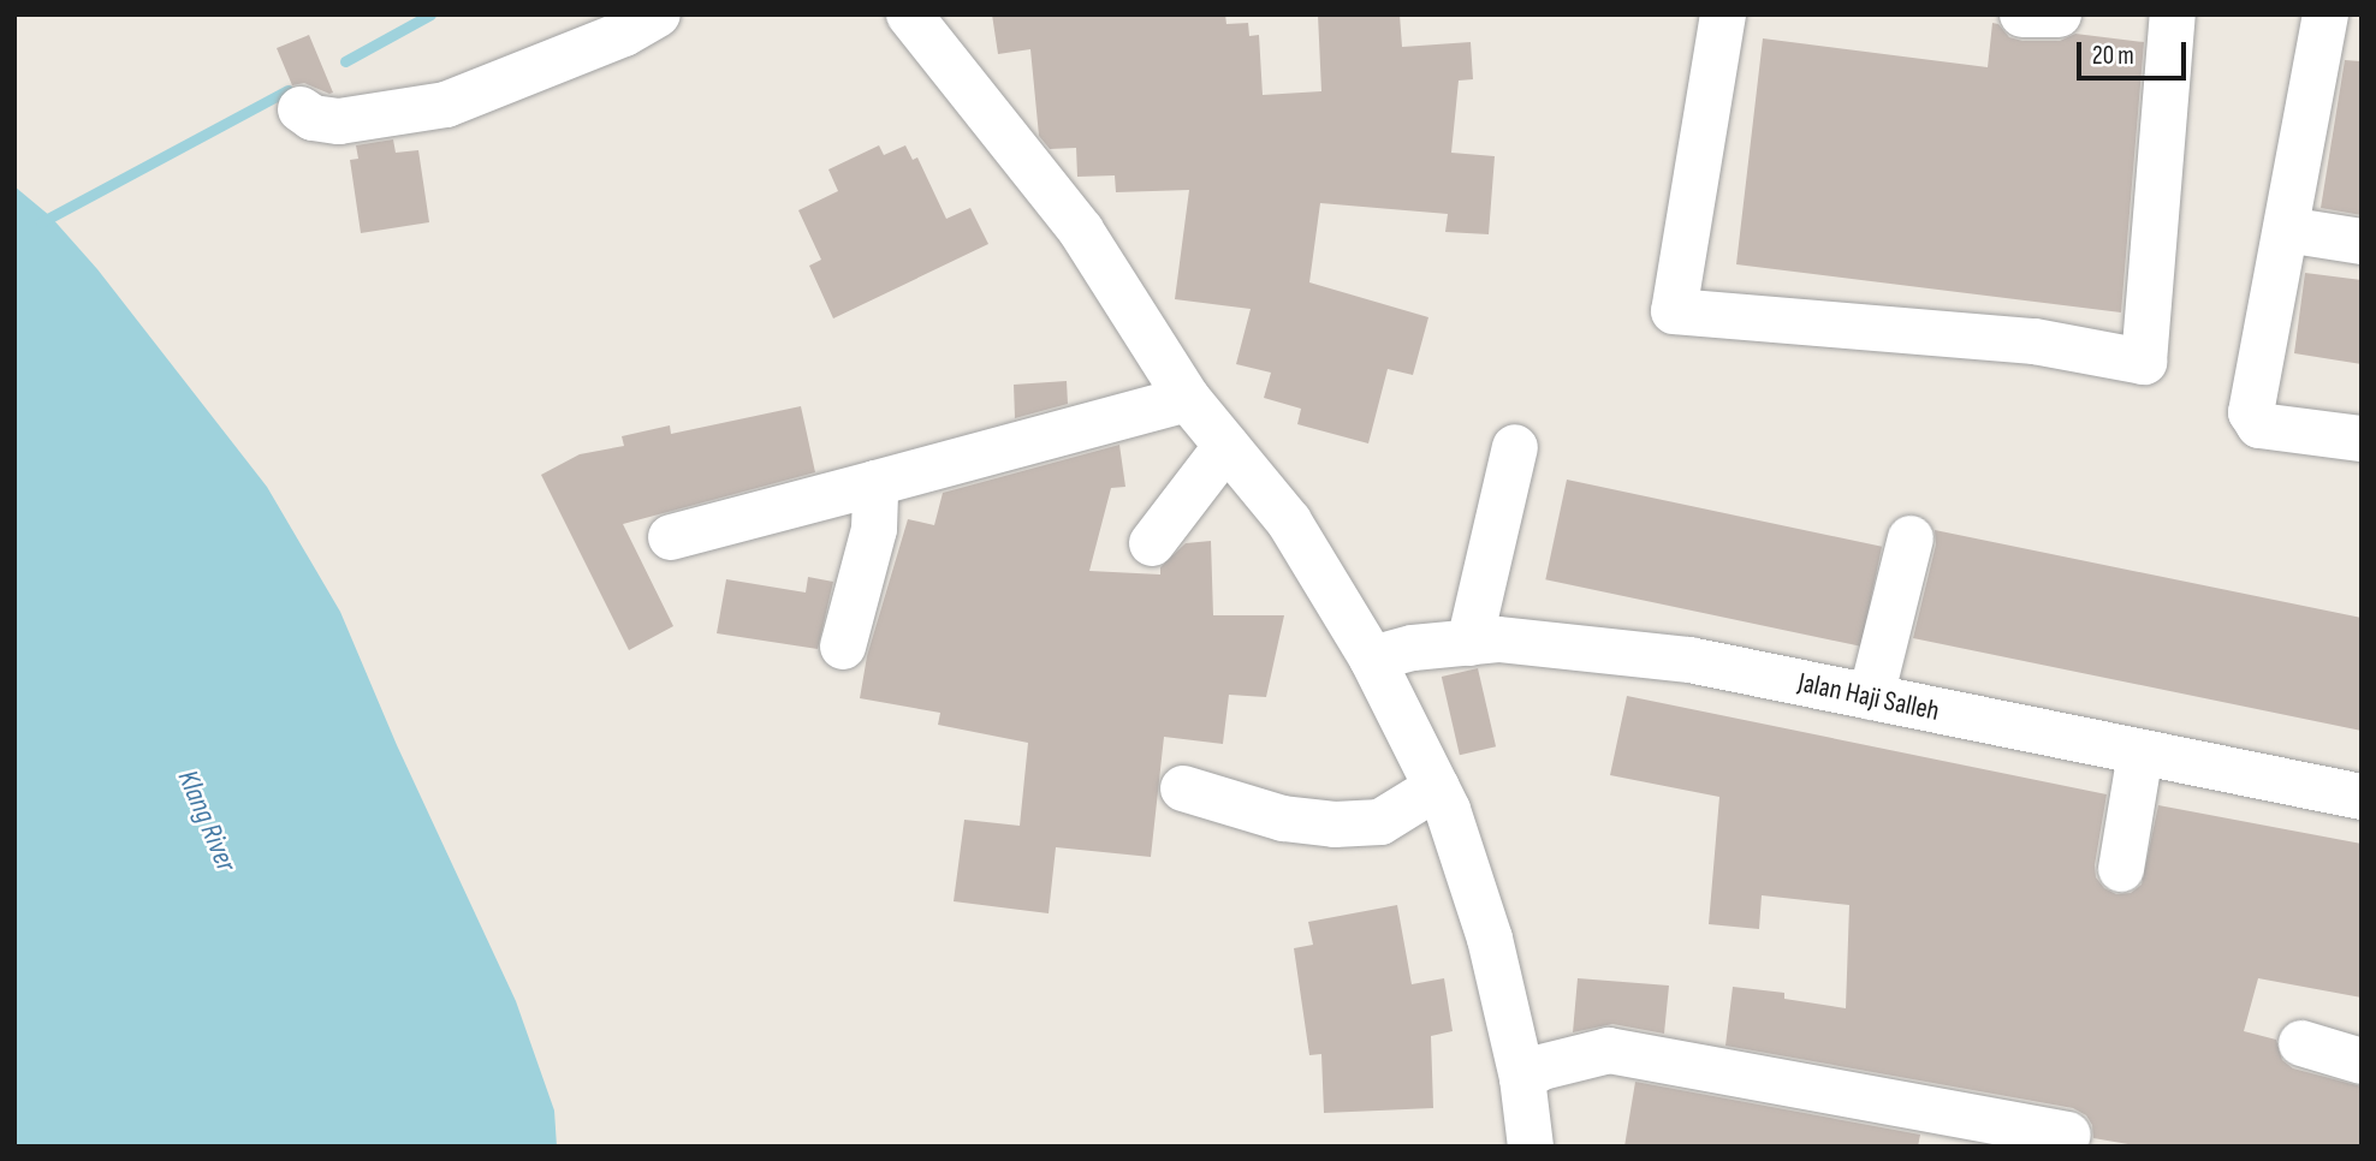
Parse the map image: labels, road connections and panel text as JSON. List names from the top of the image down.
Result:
{
  "streets": {
    "street": ["Jalan Haji Salleh"]
  },
  "water": ["Klang River"],
  "scale_bar": "20 m"
}
